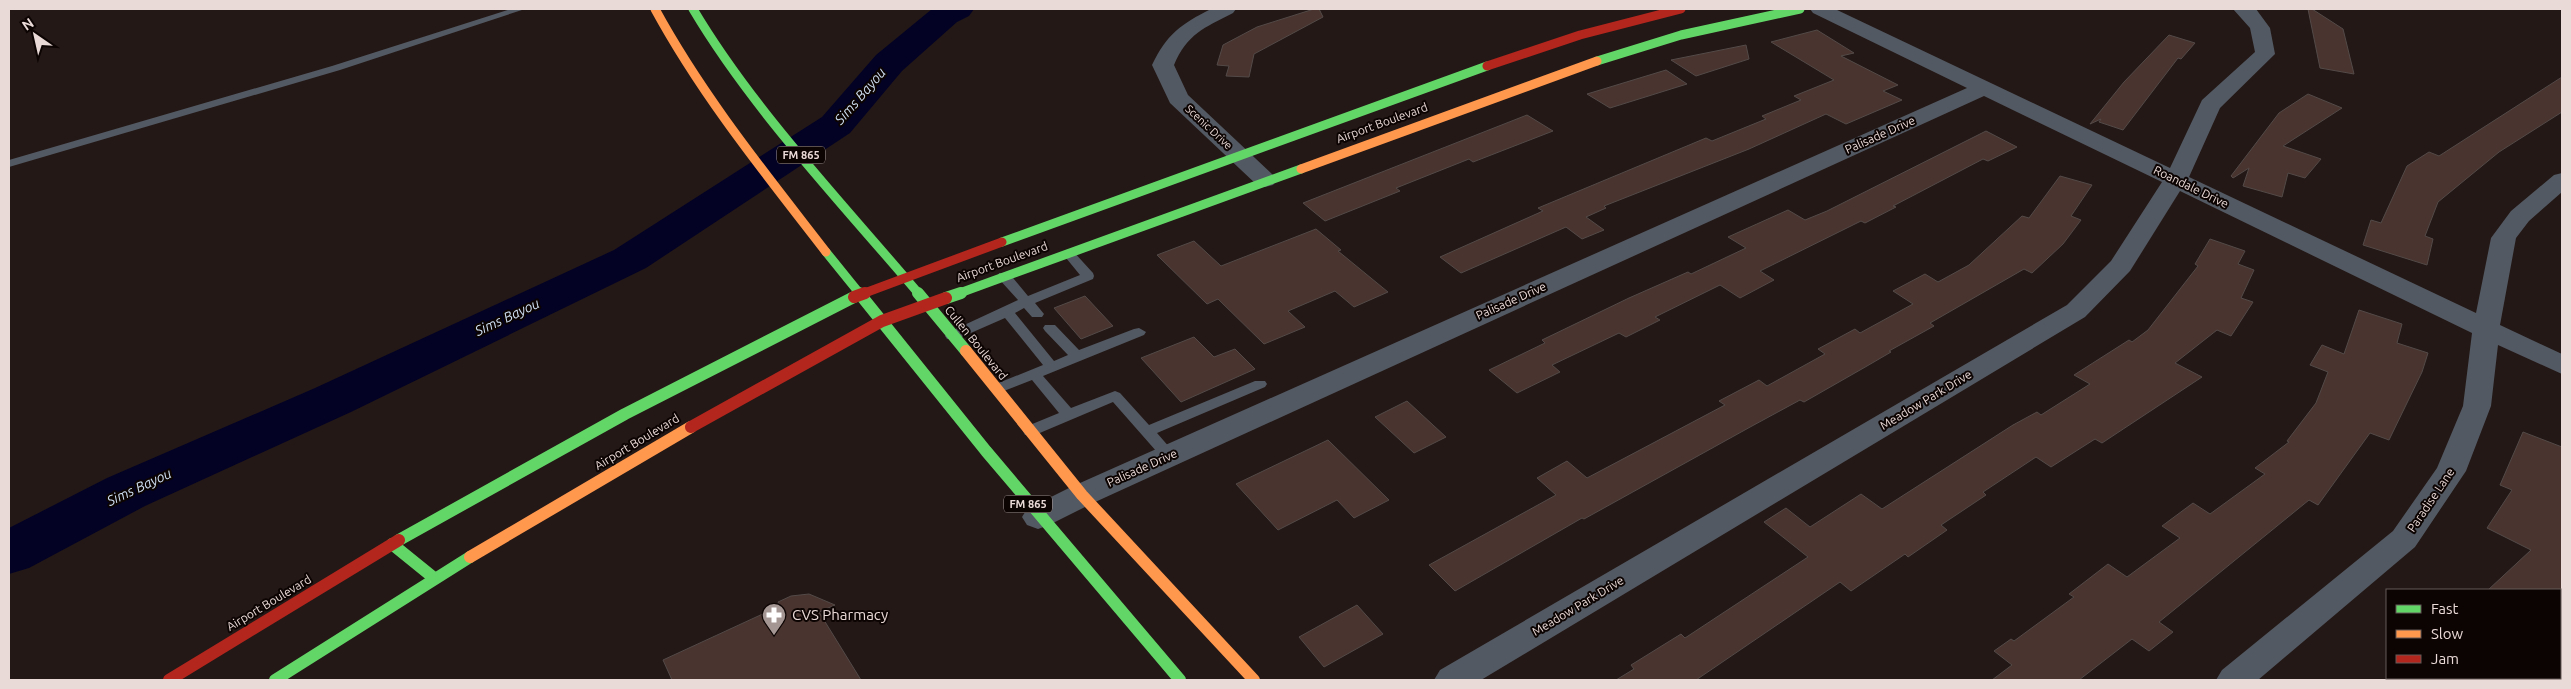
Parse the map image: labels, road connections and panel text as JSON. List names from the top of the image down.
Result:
{
  "streets": {
    "main road": ["Airport Boulevard", "FM 865", "Cullen Boulevard"],
    "street": [
      "Scenic Drive",
      "Palisade Drive",
      "Roandale Drive",
      "Meadow Park Drive",
      "Paradise Lane"
    ]
  },
  "crossings": [
    ["Airport Boulevard", "Scenic Drive"],
    ["Airport Boulevard", "FM 865"],
    ["Airport Boulevard", "Cullen Boulevard"],
    ["Palisade Drive", "FM 865"],
    ["Palisade Drive", "Roandale Drive"],
    ["Palisade Drive", "Cullen Boulevard"],
    ["Roandale Drive", "Meadow Park Drive"],
    ["Roandale Drive", "Paradise Lane"]
  ],
  "water": ["Sims Bayou"],
  "places": {
    "pharmacy": ["CVS Pharmacy"]
  },
  "legend": ["Fast", "Slow", "Jam"],
  "north": "top left"
}
